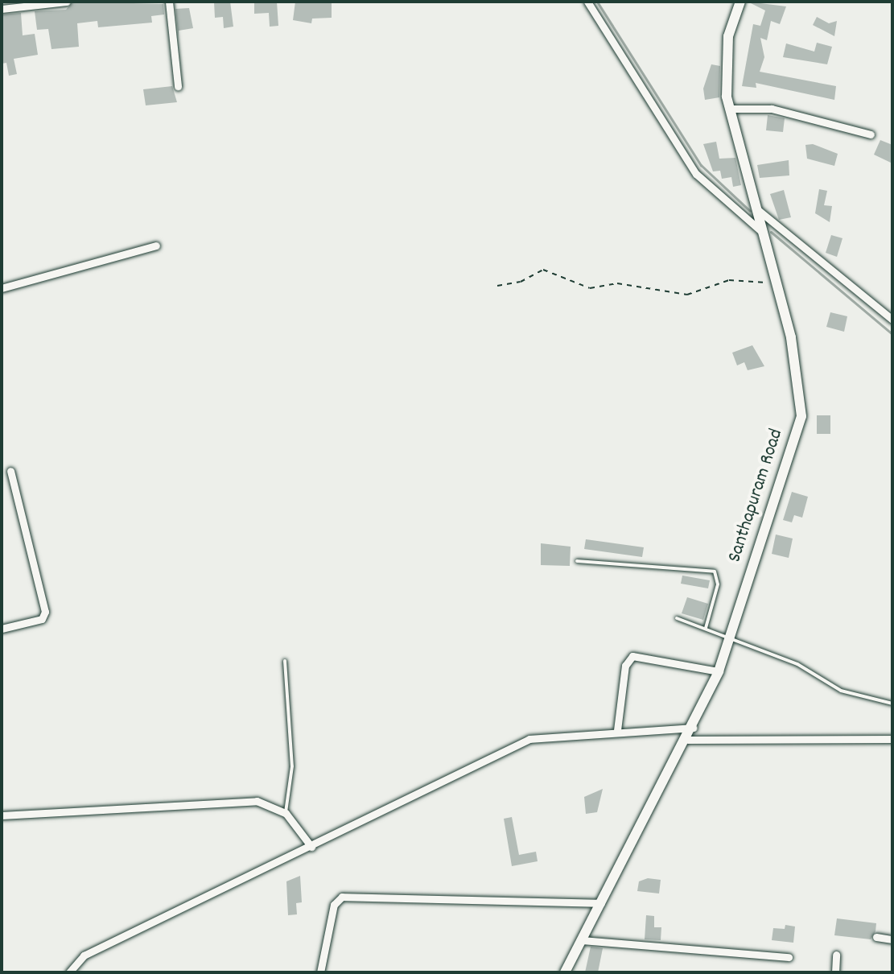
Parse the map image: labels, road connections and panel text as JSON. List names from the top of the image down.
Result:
{
  "streets": {
    "main road": ["Santhapuram Road"]
  }
}
